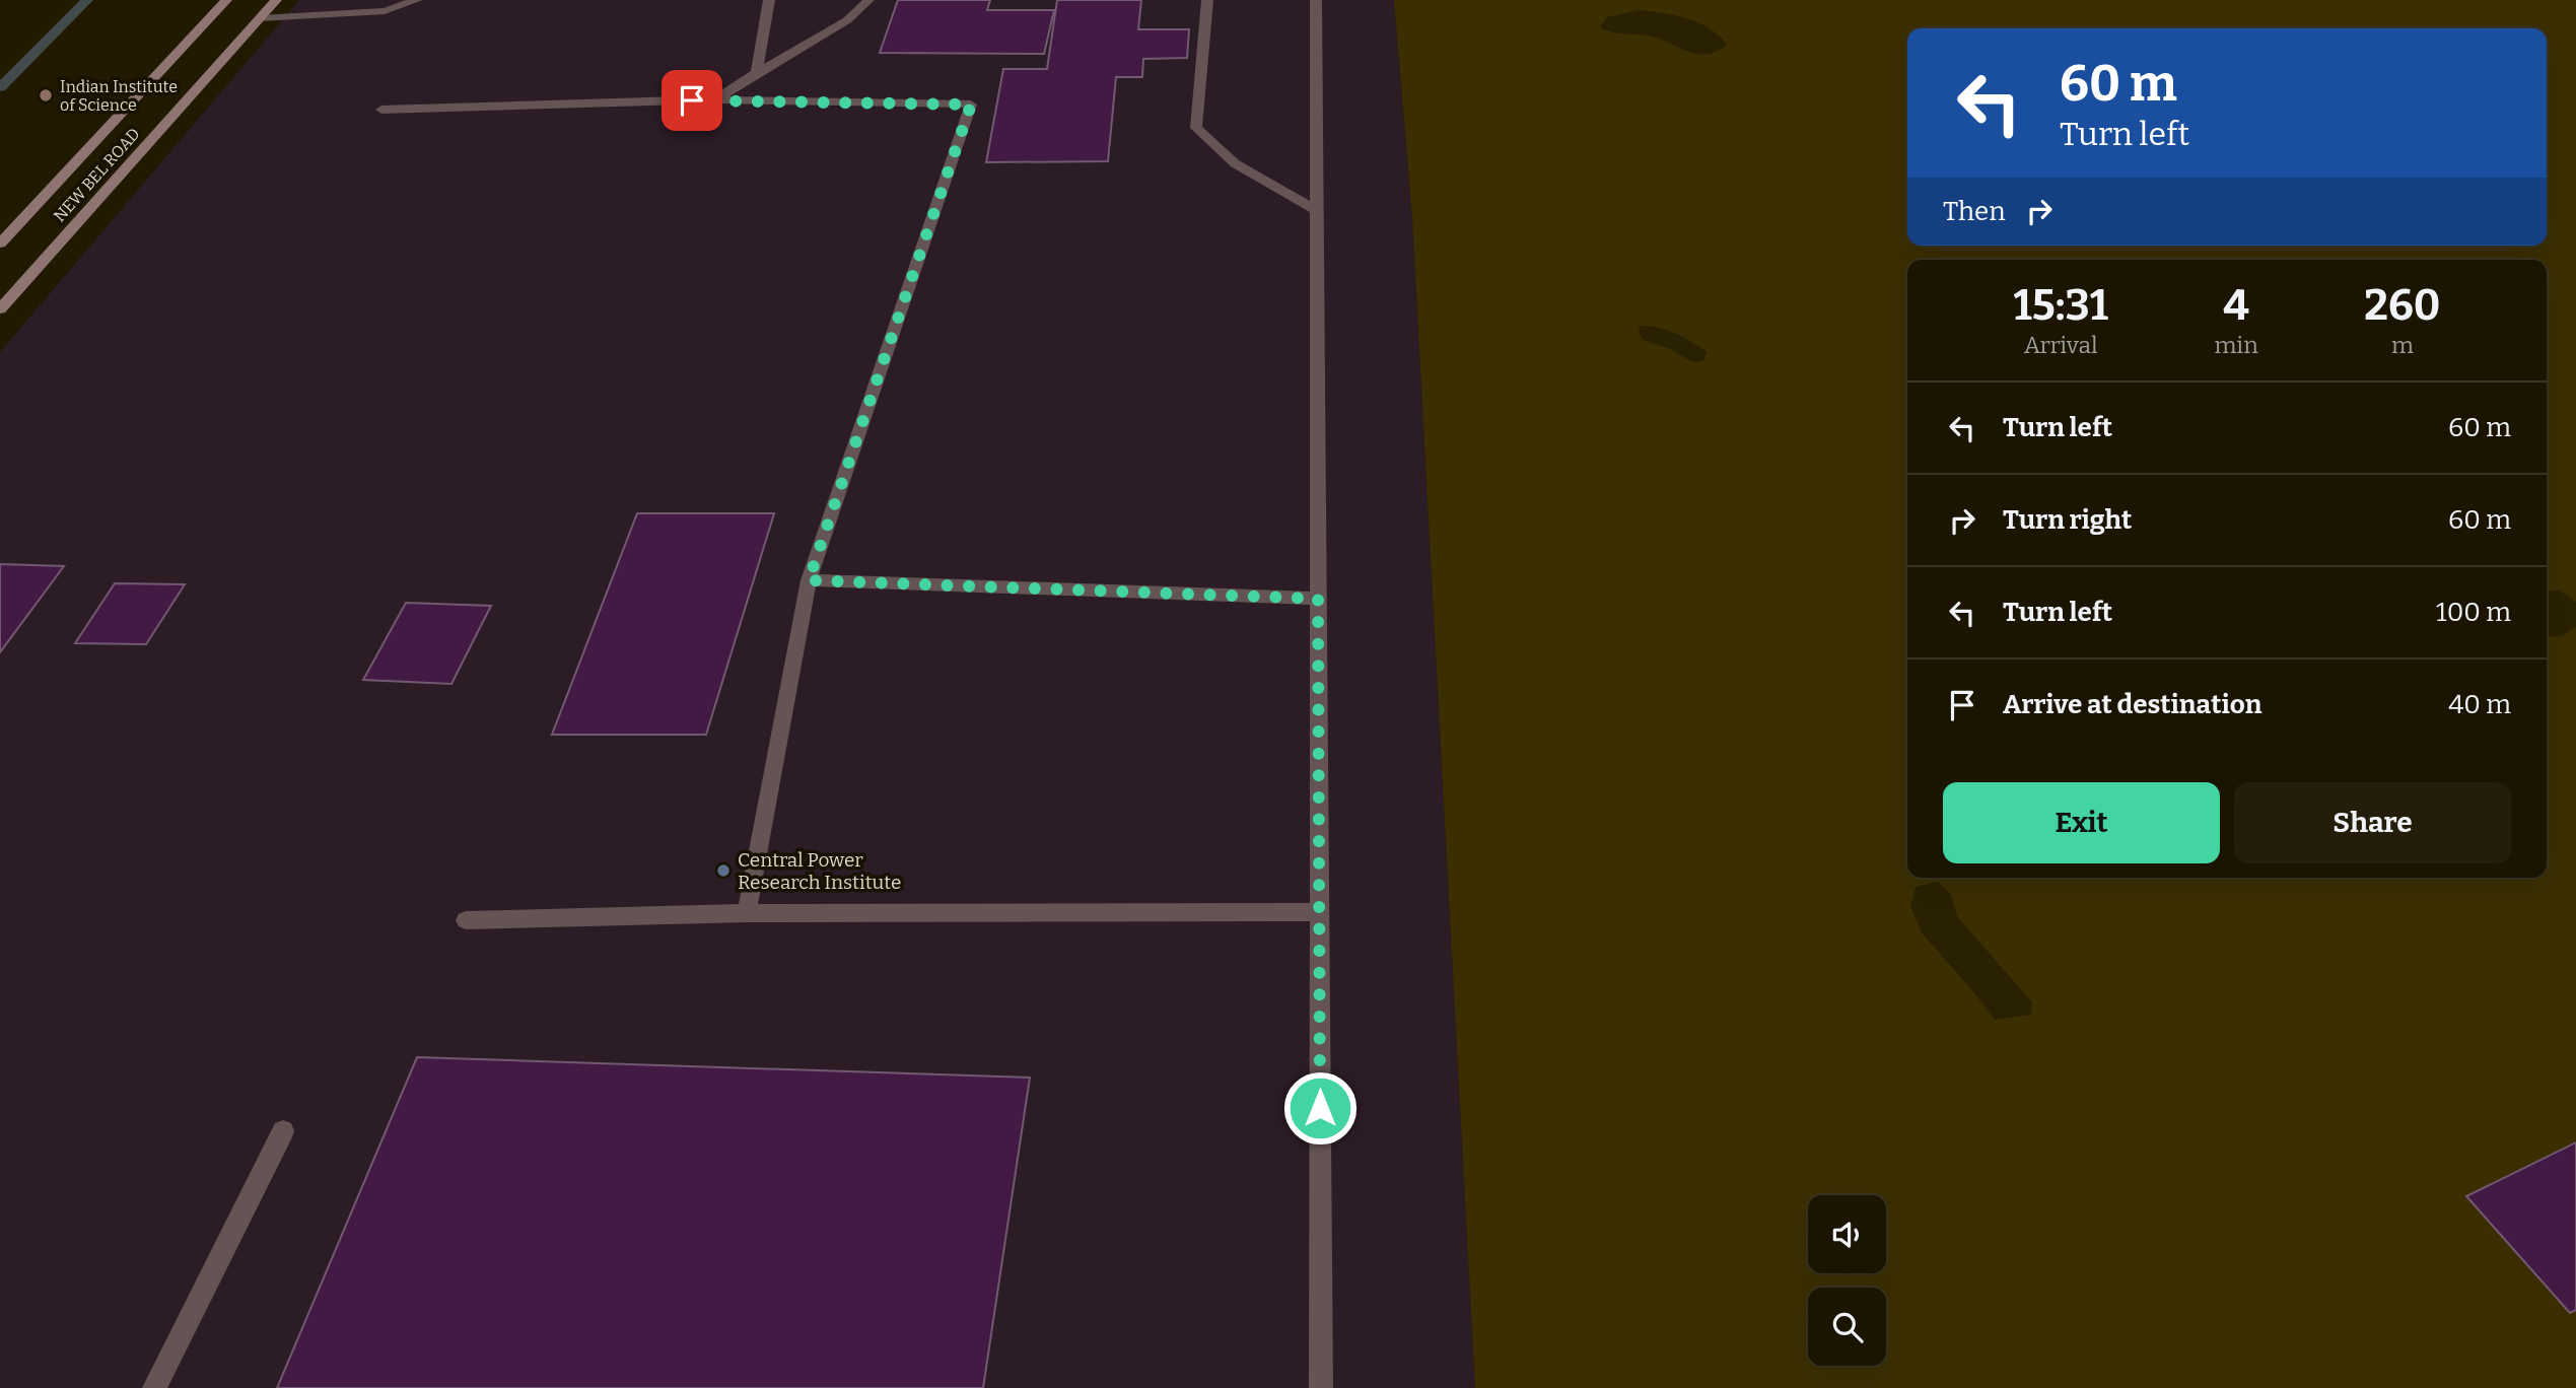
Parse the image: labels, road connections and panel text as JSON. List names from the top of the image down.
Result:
{
  "streets": {
    "main road": ["NEW BEL ROAD"]
  },
  "places": ["Indian Institute of Science", "Central Power Research Institute"],
  "page": {
    "turn": ["60 m", "Turn left"],
    "then": "Then",
    "eta": [
      "15:31",
      "Arrival",
      "4",
      "min",
      "260",
      "m"
    ],
    "list": [
      {
        "name": "Turn left",
        "value": "60 m"
      },
      {
        "name": "Turn right",
        "value": "60 m"
      },
      {
        "name": "Turn left",
        "value": "100 m"
      },
      {
        "name": "Arrive at destination",
        "value": "40 m"
      }
    ],
    "buttons": ["Exit", "Share"]
  }
}
